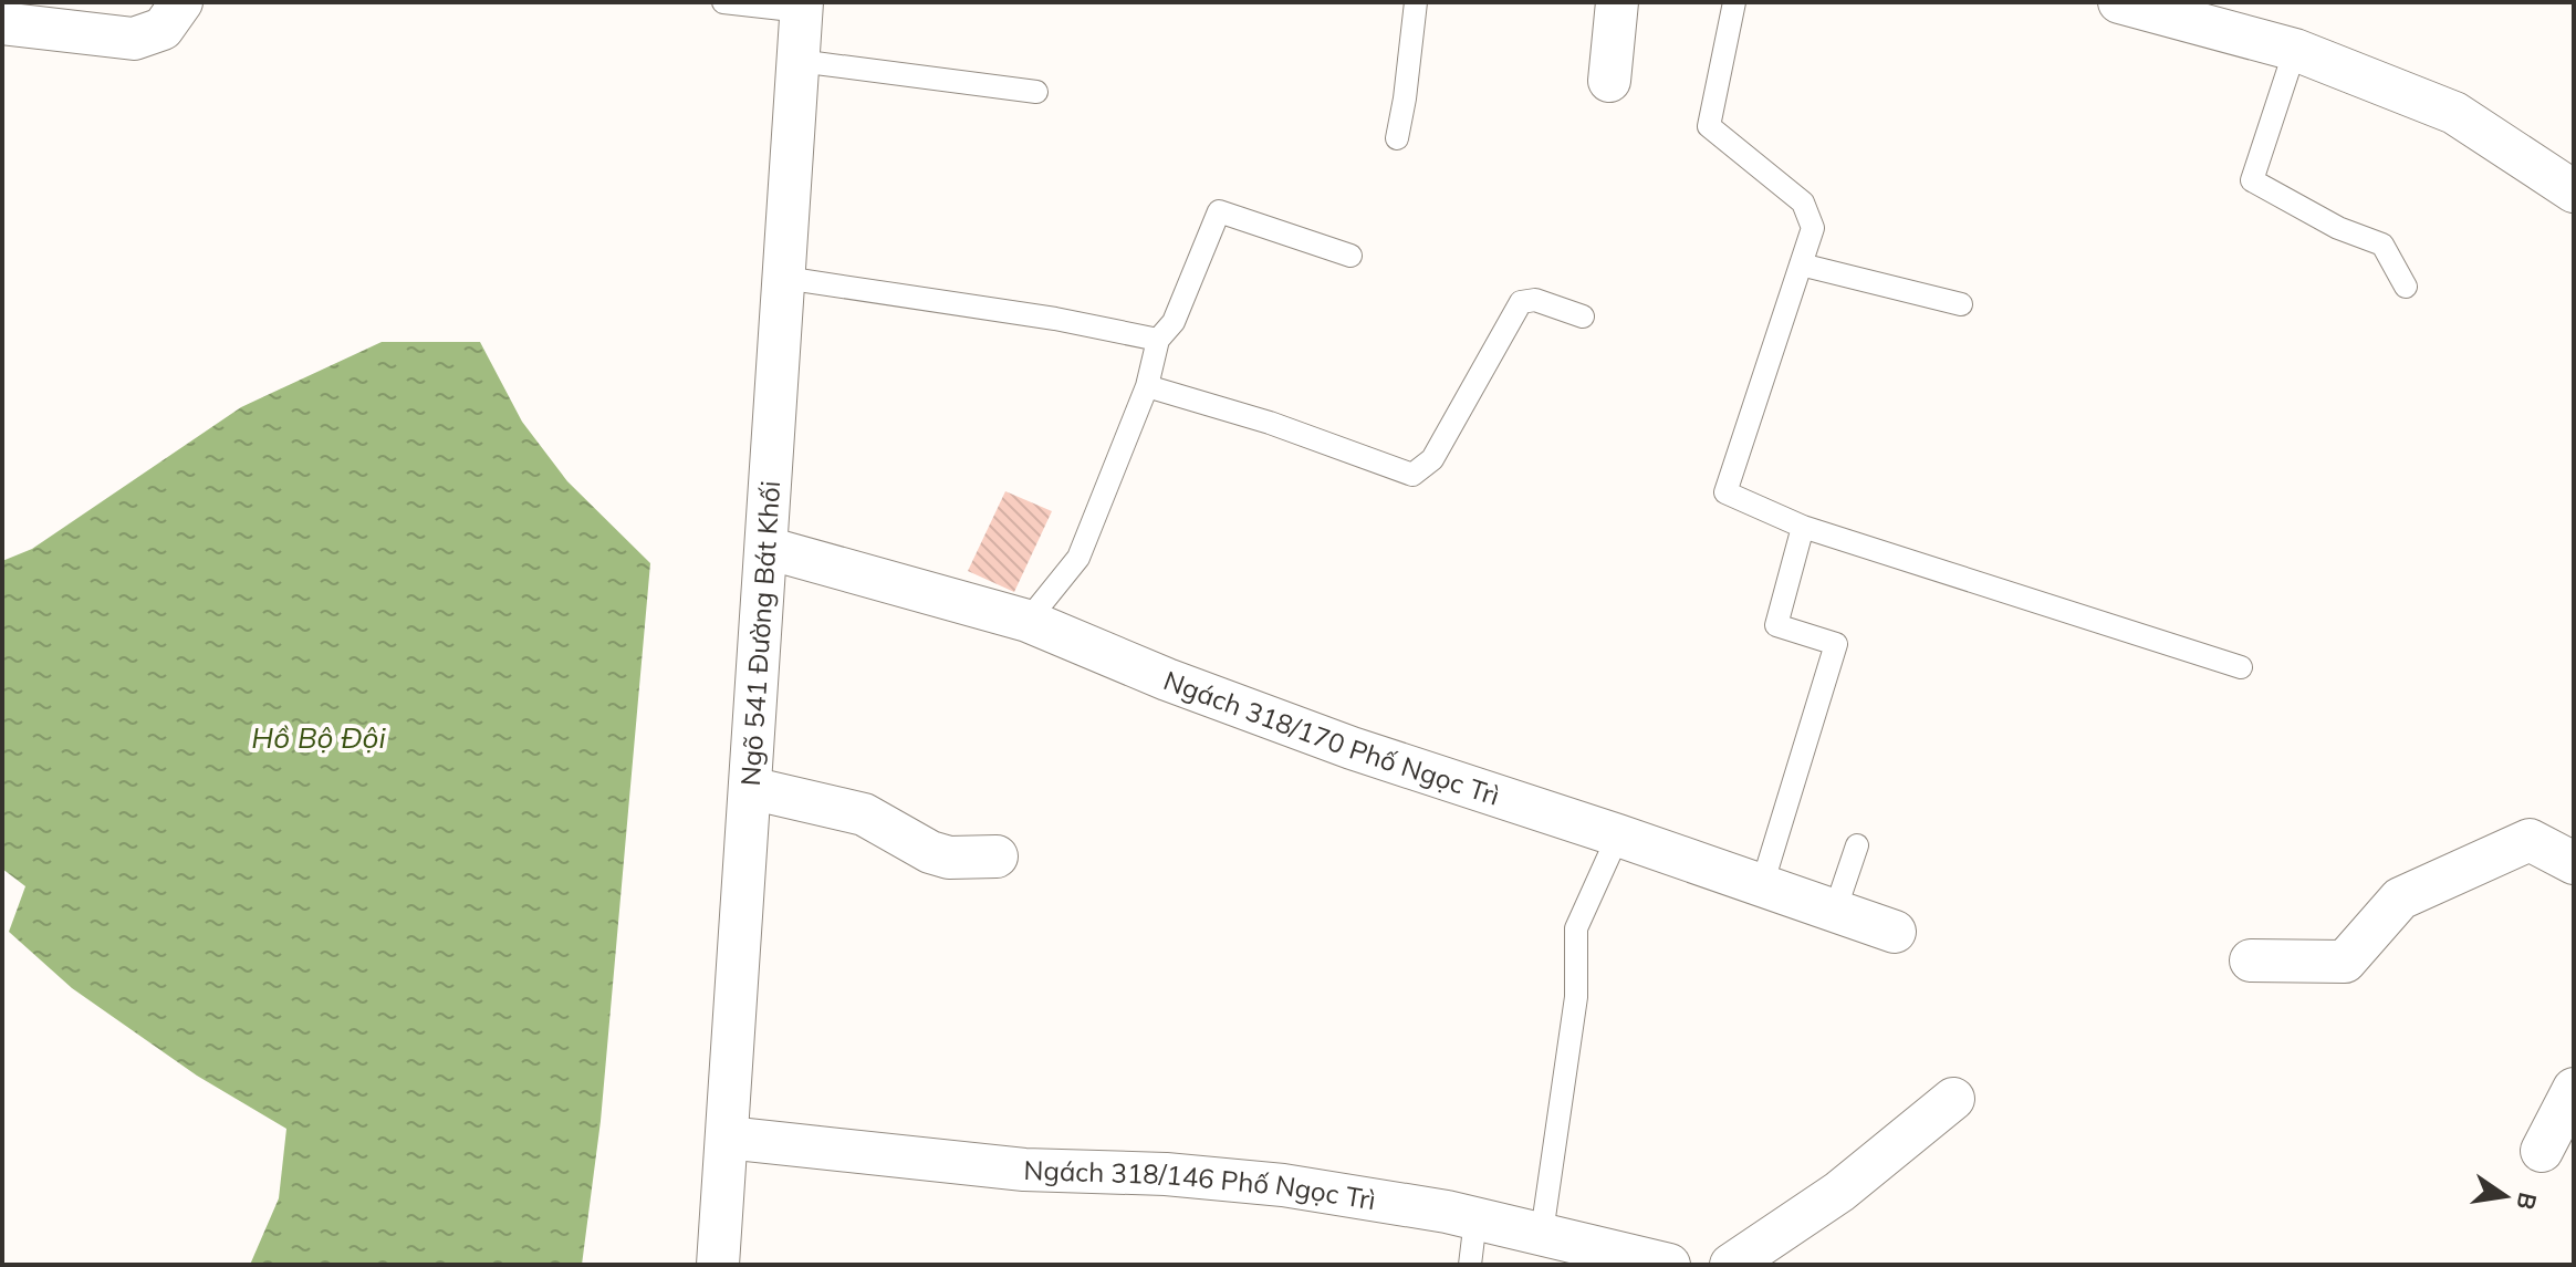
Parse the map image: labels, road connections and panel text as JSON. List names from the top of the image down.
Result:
{
  "streets": {
    "street": ["Ngõ 541 Đường Bát Khối", "Ngách 318/170 Phố Ngọc Trì", "Ngách 318/146 Phố Ngọc Trì"]
  },
  "crossings": [
    ["Ngõ 541 Đường Bát Khối", "Ngách 318/170 Phố Ngọc Trì"],
    ["Ngõ 541 Đường Bát Khối", "Ngách 318/146 Phố Ngọc Trì"]
  ],
  "water": ["Hồ Bộ Đội"],
  "north": "right"
}
